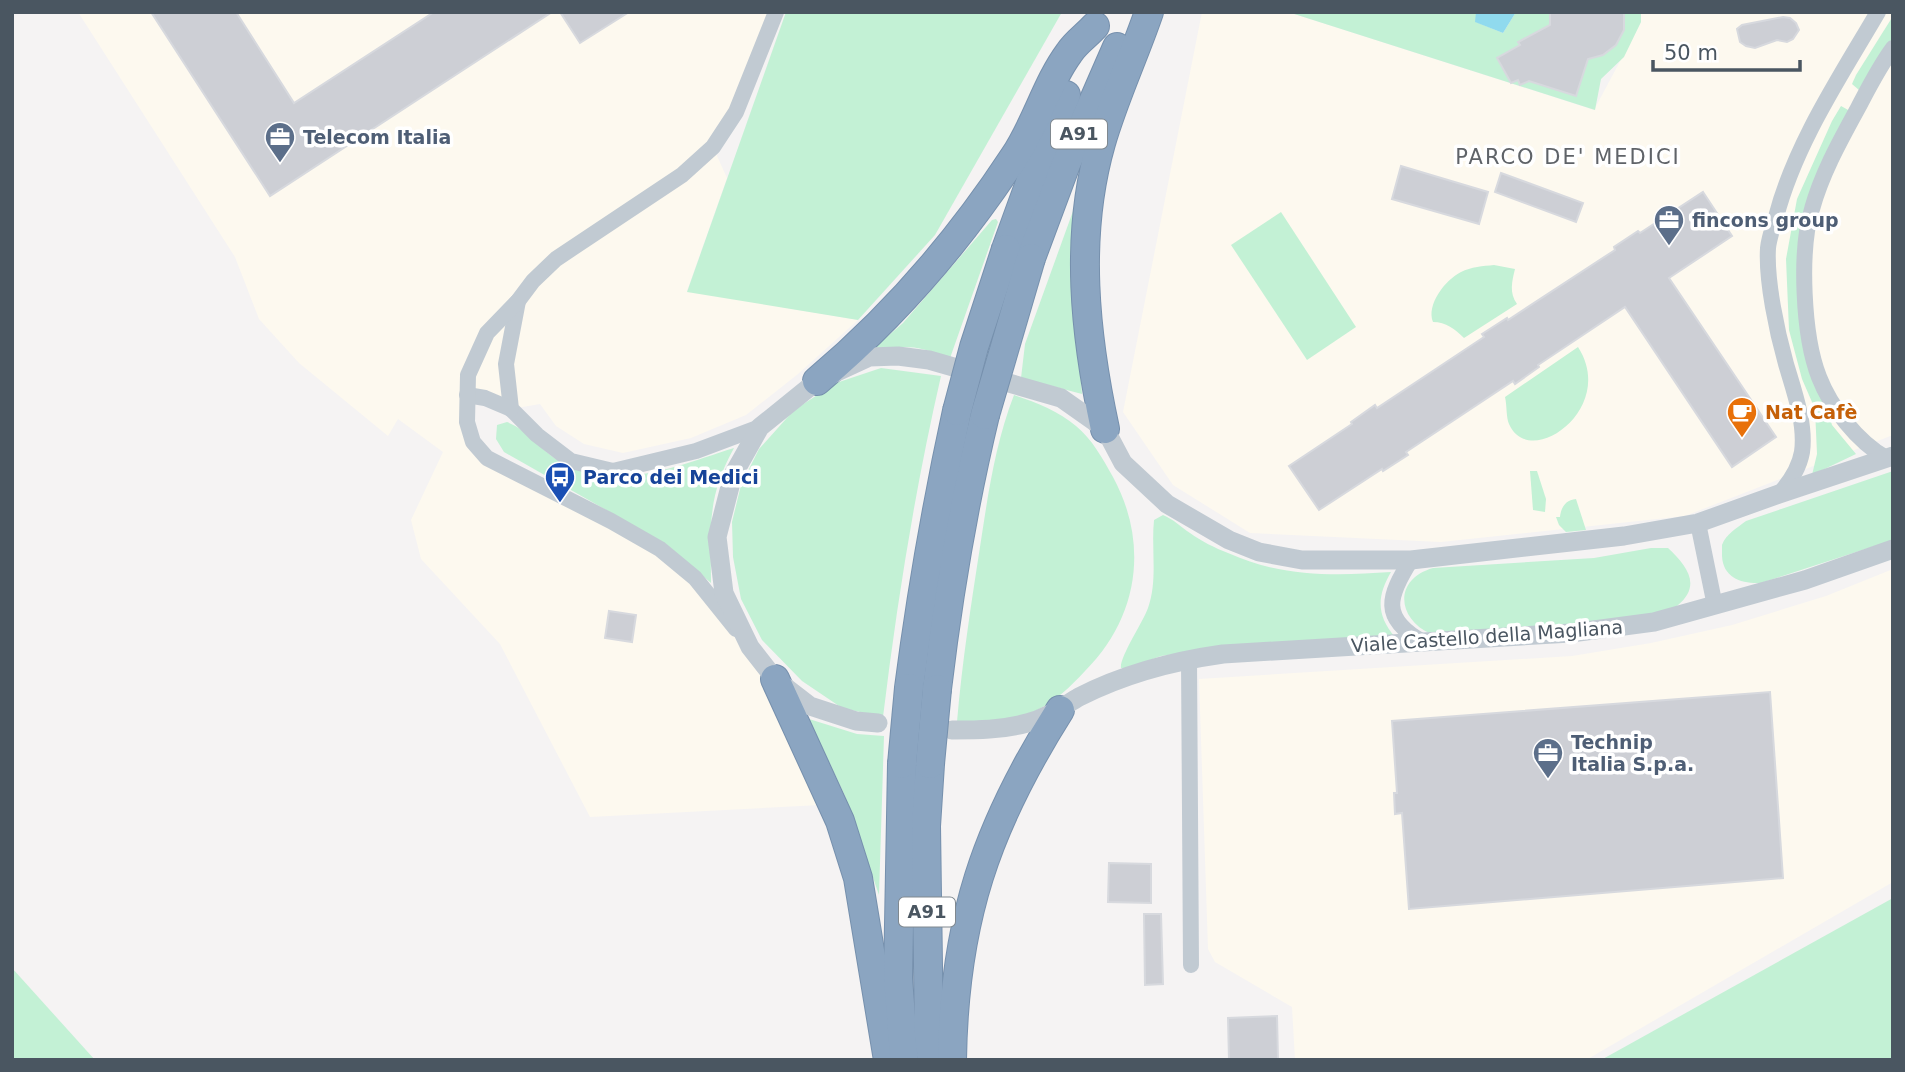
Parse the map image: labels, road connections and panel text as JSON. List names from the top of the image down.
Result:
{
  "streets": {
    "highway": ["A91"],
    "street": ["Viale Castello della Magliana"]
  },
  "districts": ["PARCO DE' MEDICI"],
  "places": {
    "office": ["Telecom Italia", "fincons group", "Technip Italia S.p.a."],
    "cafe": ["Nat Cafè"],
    "bus stop": ["Parco dei Medici"]
  },
  "scale_bar": "50 m"
}
